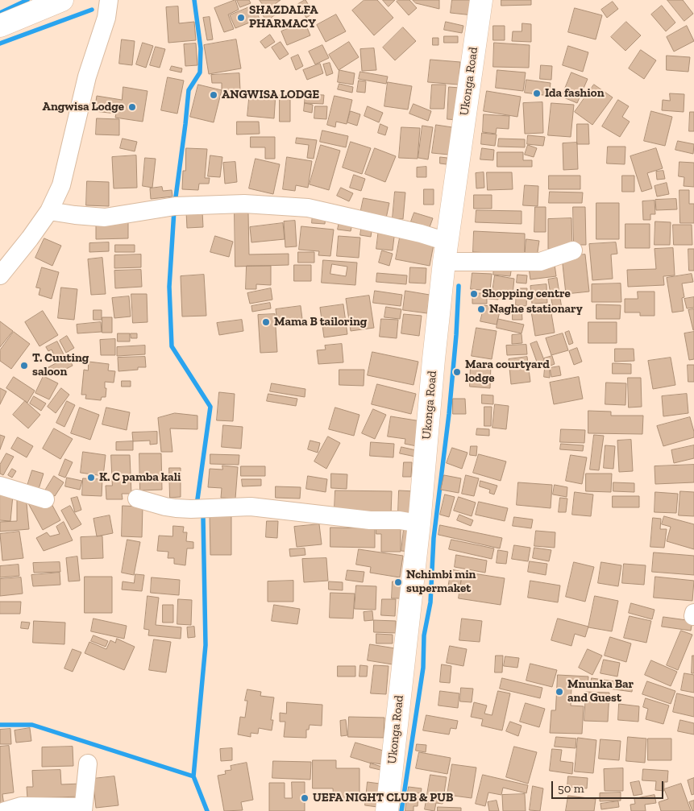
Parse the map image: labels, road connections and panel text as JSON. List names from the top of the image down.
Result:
{
  "streets": {
    "street": ["Ukonga Road"]
  },
  "places": [
    "SHAZDALFA PHARMACY",
    "Ida fashion",
    "ANGWISA LODGE",
    "Angwisa Lodge",
    "Shopping centre",
    "Naghe stationary",
    "Mama B tailoring",
    "T. Cuuting saloon",
    "Mara courtyard lodge",
    "K. C pamba kali",
    "Nchimbi min supermaket",
    "Mnunka Bar and Guest",
    "UEFA NIGHT CLUB & PUB"
  ],
  "scale_bar": "50 m"
}
